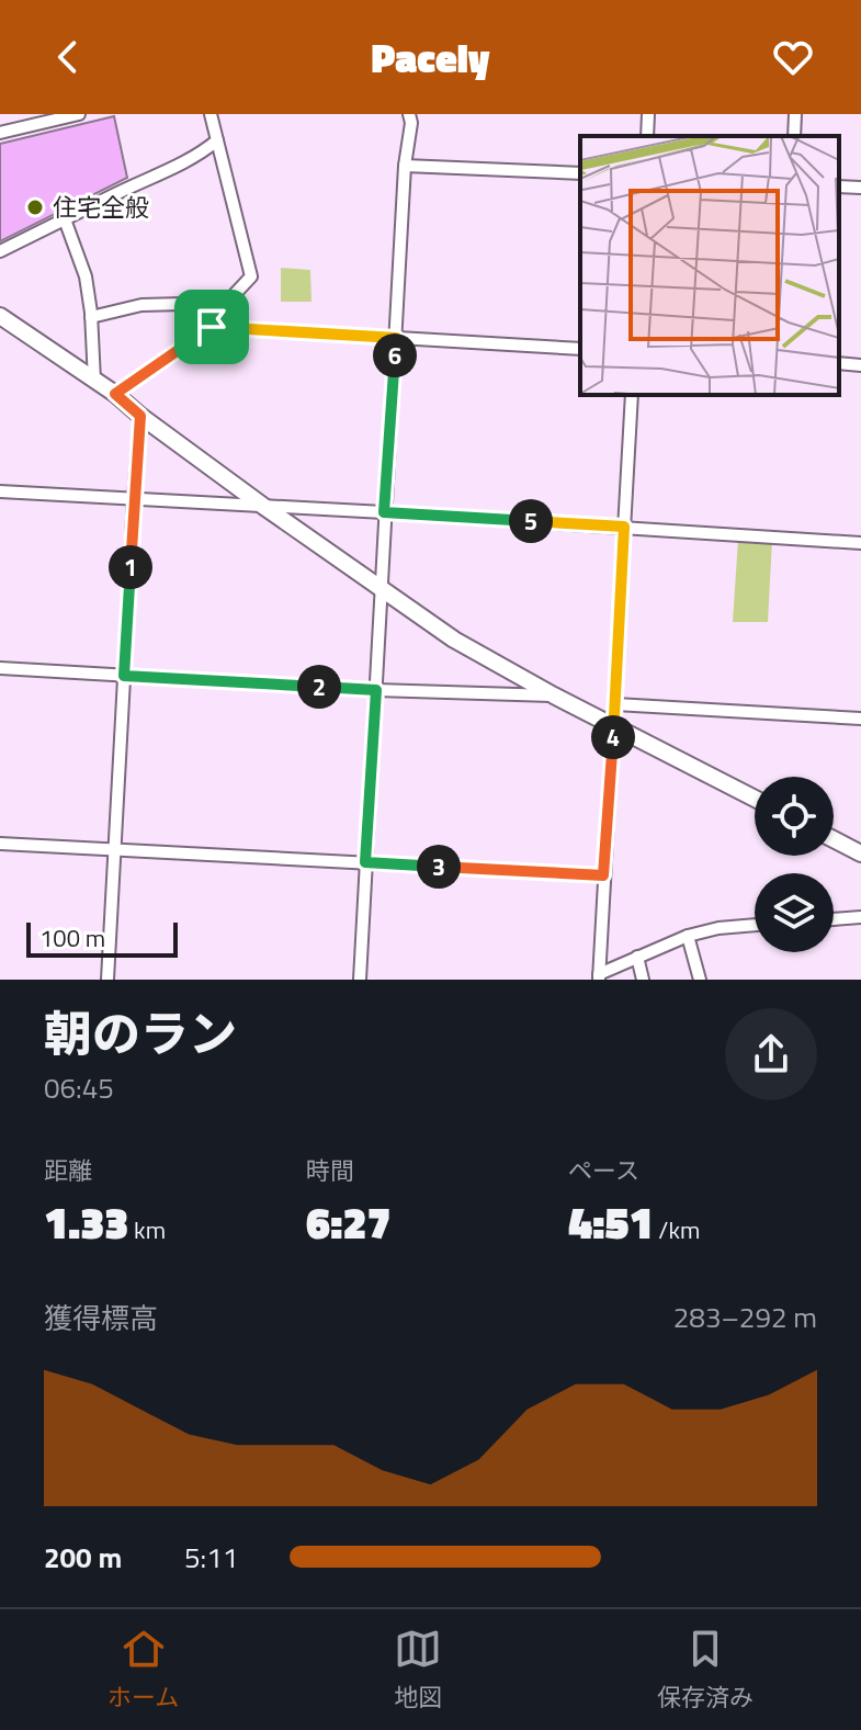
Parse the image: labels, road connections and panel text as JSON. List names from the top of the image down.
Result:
{
  "places": ["住宅全般"],
  "scale_bar": "100 m",
  "page": {
    "header": "Pacely",
    "pins": [
      "6",
      "5",
      "1",
      "2",
      "4",
      "3"
    ],
    "scale": "100 m",
    "heading": ["朝のラン", "06:45"],
    "stats": [
      ["距離", "1.33 km"],
      ["時間", "6:27"],
      ["ペース", "4:51 /km"]
    ],
    "chart": ["獲得標高", "283–292 m"],
    "list": [
      {
        "name": "200 m",
        "note": "5:11"
      }
    ],
    "tabs": ["ホーム", "地図", "保存済み"]
  }
}
